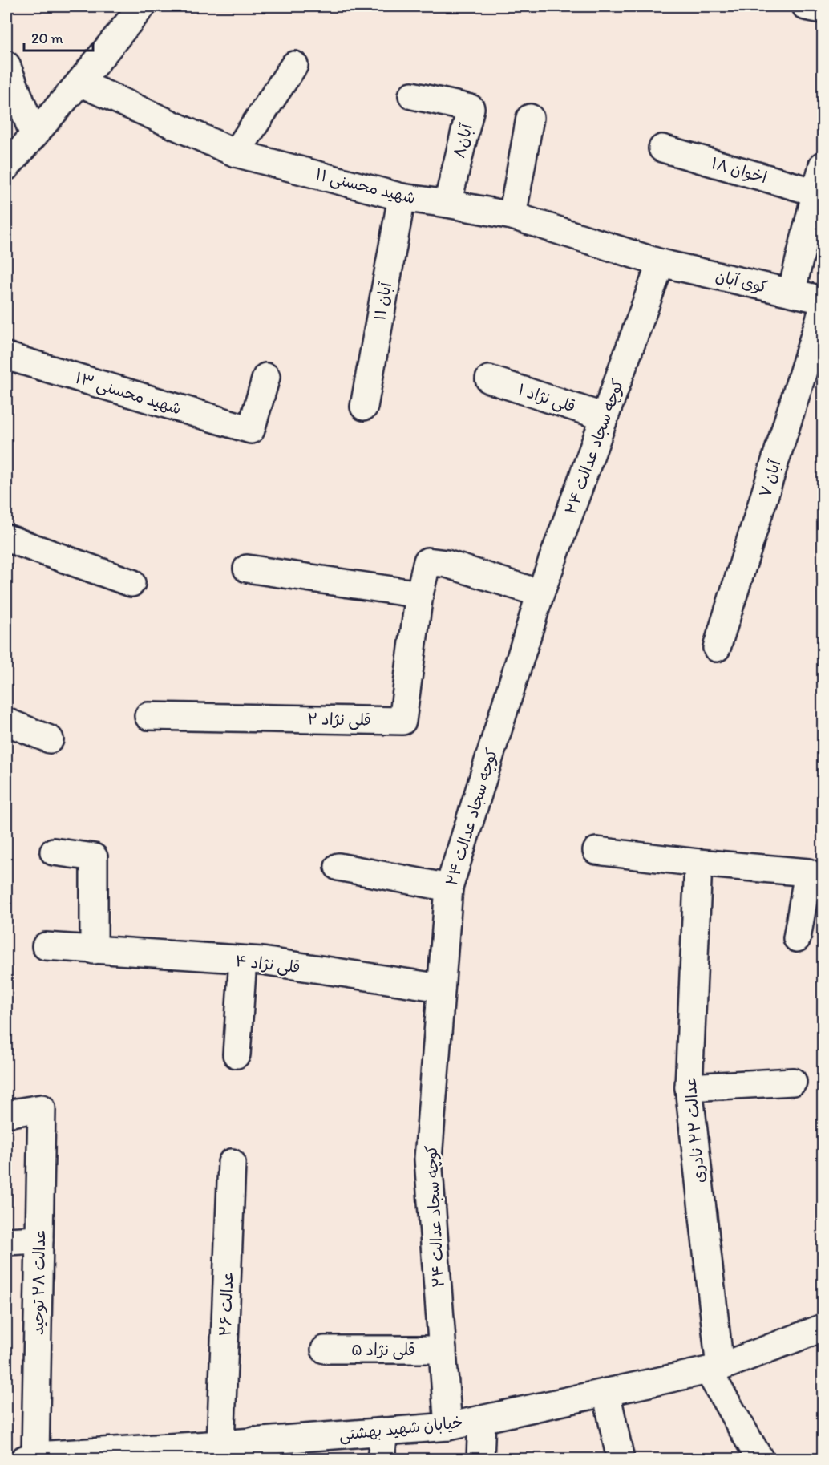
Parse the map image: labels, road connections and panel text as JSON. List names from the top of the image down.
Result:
{
  "streets": {
    "street": [
      "آبان۸",
      "اخوان ۱۸",
      "شهید محسنی ۱۱",
      "کوی آبان",
      "آبان ۱۱",
      "شهید محسنی ۱۳",
      "قلی نژاد ۱",
      "کوچه سجاد عدالت ۲۴",
      "آبان ۷",
      "قلی نژاد ۲",
      "قلی نژاد ۴",
      "عدالت ۲۲ نادری",
      "عدالت ۲۸ توحید",
      "عدالت ۲۶",
      "قلی نژاد ۵",
      "خیابان شهید بهشتی"
    ]
  },
  "crossings": [
    ["آبان۸", "شهید محسنی ۱۱"],
    ["شهید محسنی ۱۱", "کوی آبان"],
    ["شهید محسنی ۱۱", "آبان ۱۱"],
    ["شهید محسنی ۱۱", "کوچه سجاد عدالت ۲۴"],
    ["کوی آبان", "کوچه سجاد عدالت ۲۴"],
    ["قلی نژاد ۱", "کوچه سجاد عدالت ۲۴"],
    ["کوچه سجاد عدالت ۲۴", "قلی نژاد ۲"],
    ["کوچه سجاد عدالت ۲۴", "قلی نژاد ۴"],
    ["کوچه سجاد عدالت ۲۴", "قلی نژاد ۵"],
    ["کوچه سجاد عدالت ۲۴", "خیابان شهید بهشتی"],
    ["عدالت ۲۲ نادری", "خیابان شهید بهشتی"],
    ["عدالت ۲۸ توحید", "خیابان شهید بهشتی"],
    ["عدالت ۲۶", "خیابان شهید بهشتی"]
  ],
  "scale_bar": "20 m"
}
